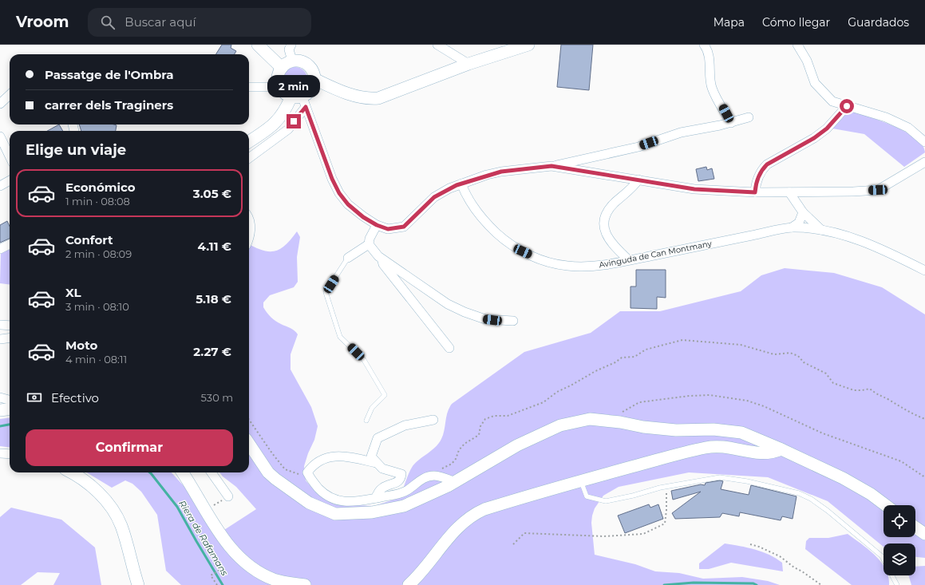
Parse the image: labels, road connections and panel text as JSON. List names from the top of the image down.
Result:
{
  "streets": {
    "street": ["Avinguda de Can Montmany"]
  },
  "water": ["Riera de Rafamans"],
  "page": {
    "header": "Vroom",
    "search": "Buscar aquí",
    "nav": ["Mapa", "Cómo llegar", "Guardados"],
    "banner": ["Passatge de l'Ombra", "carrer dels Traginers"],
    "bubble": "2 min",
    "heading": "Elige un viaje",
    "list": [
      {
        "name": "Económico",
        "note": "1 min · 08:08",
        "value": "3.05 €"
      },
      {
        "name": "Confort",
        "note": "2 min · 08:09",
        "value": "4.11 €"
      },
      {
        "name": "XL",
        "note": "3 min · 08:10",
        "value": "5.18 €"
      },
      {
        "name": "Moto",
        "note": "4 min · 08:11",
        "value": "2.27 €"
      }
    ],
    "pay": ["Efectivo", "530 m"],
    "buttons": "Confirmar"
  }
}
